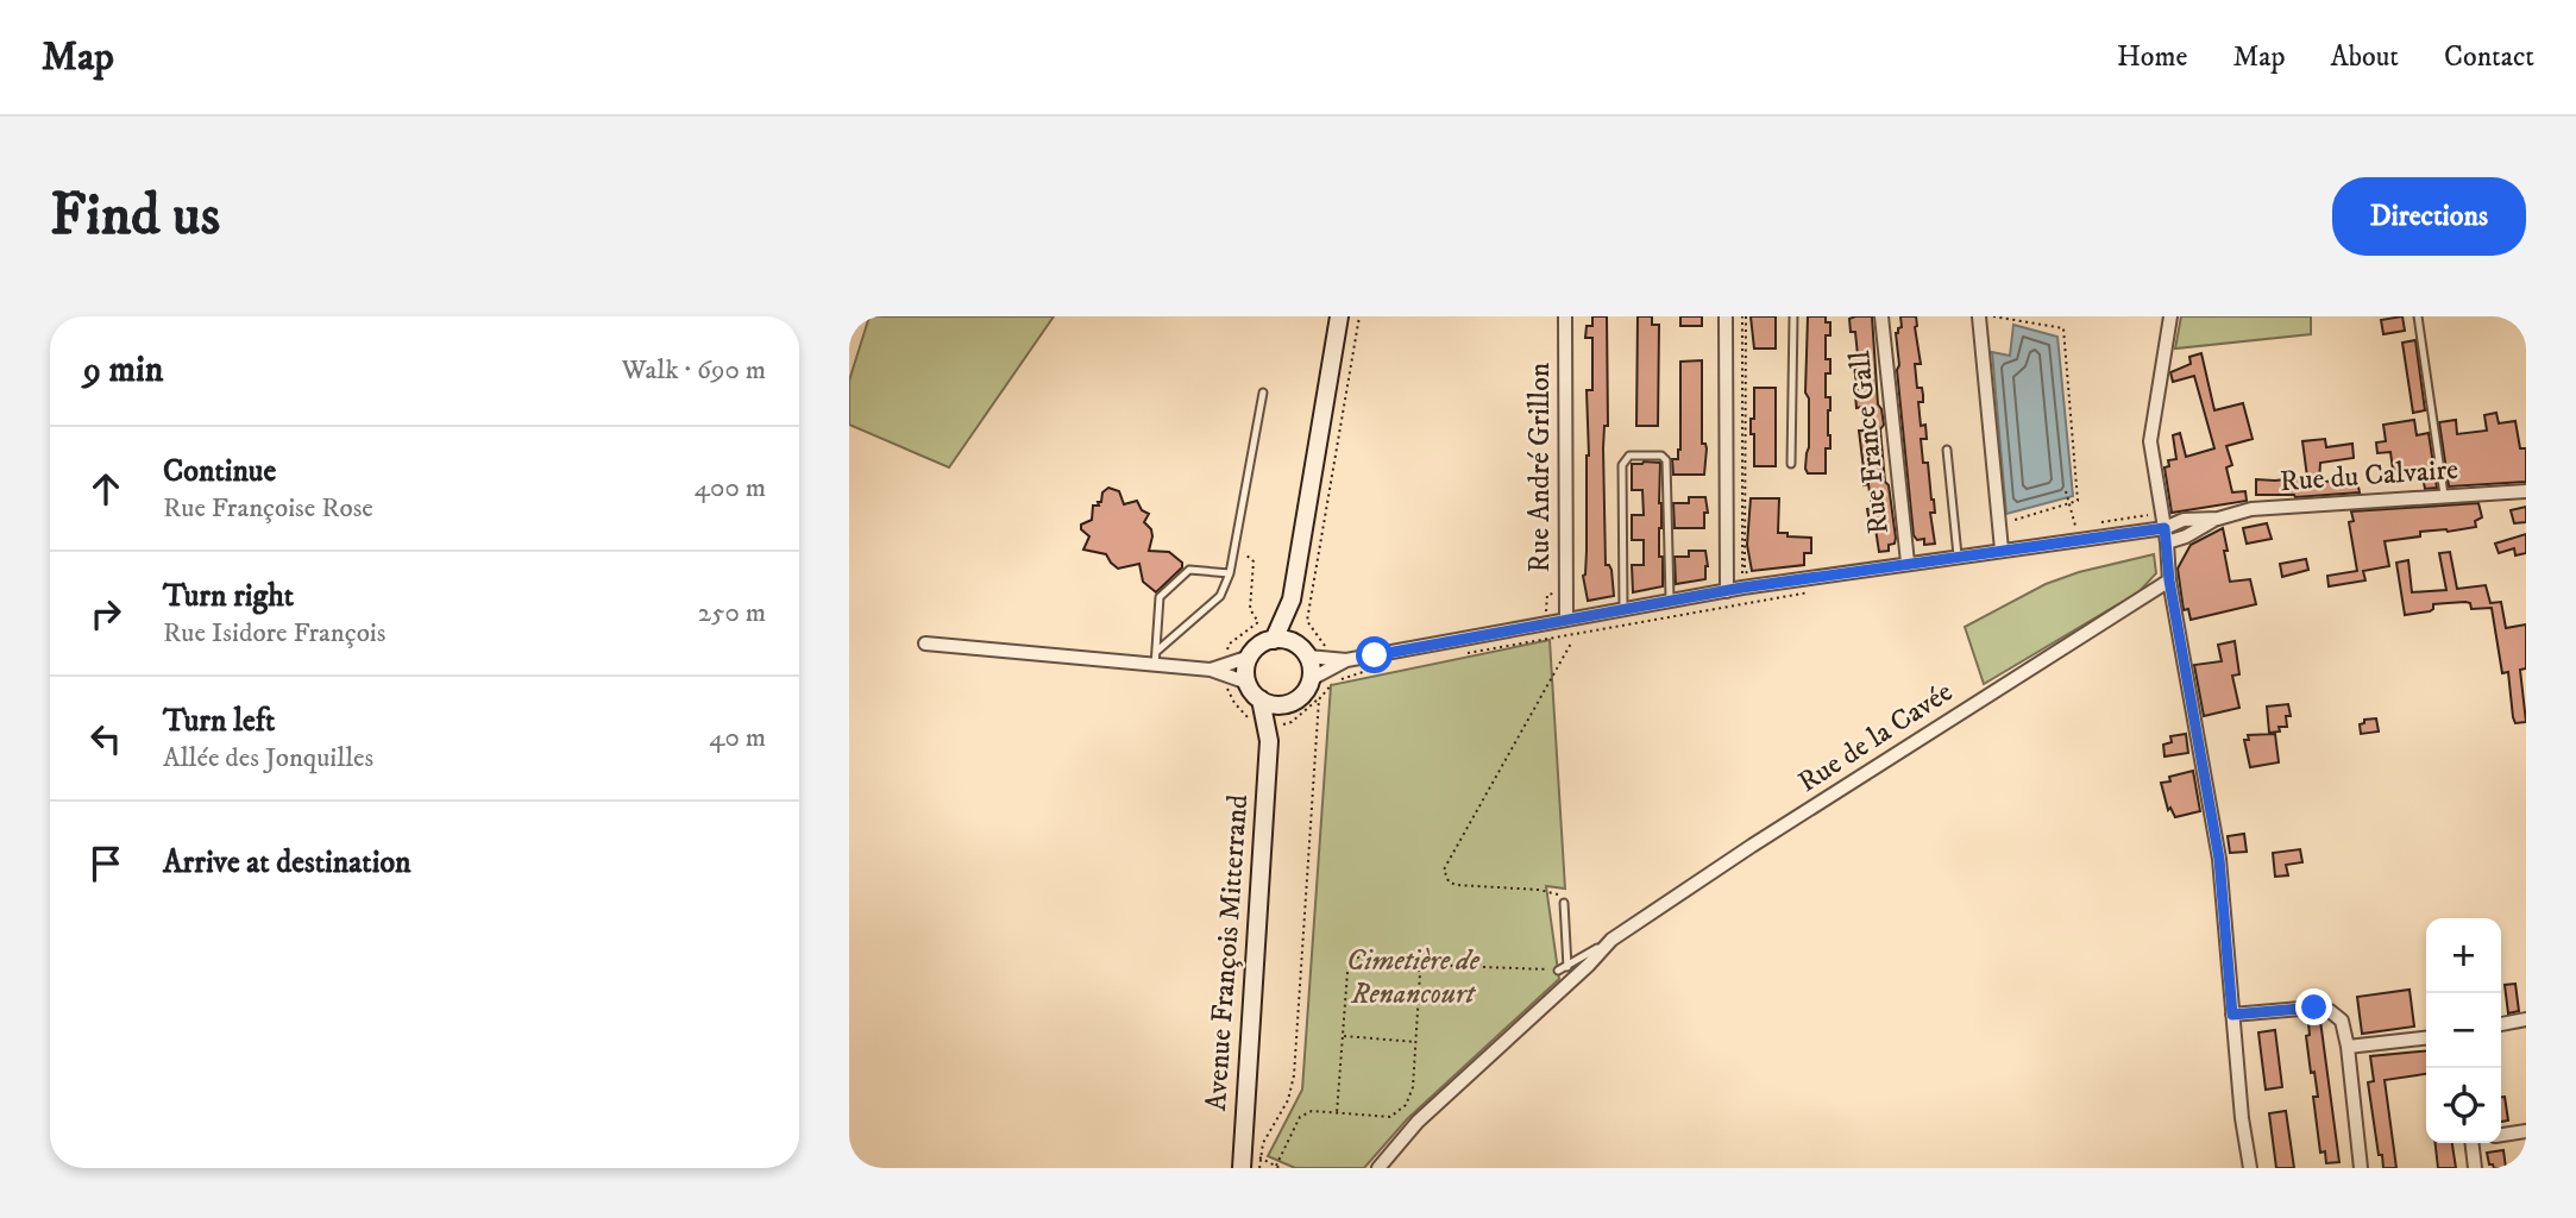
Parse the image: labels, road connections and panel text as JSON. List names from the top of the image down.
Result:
{
  "streets": {
    "main road": ["Avenue François Mitterrand"],
    "street": [
      "Rue France Gall",
      "Rue André Grillon",
      "Rue du Calvaire",
      "Rue de la Cavée"
    ]
  },
  "crossings": [
    ["Rue France Gall", "Rue du Calvaire"],
    ["Rue André Grillon", "Rue du Calvaire"]
  ],
  "parks": ["Cimetière de Renancourt"],
  "page": {
    "header": "Map",
    "nav": [
      "Home",
      "Map",
      "About",
      "Contact"
    ],
    "buttons": "Directions",
    "title": "Find us",
    "heading": ["9 min", "Walk · 690 m"],
    "list": [
      ["Continue", "Rue Françoise Rose", "400 m"],
      ["Turn right", "Rue Isidore François", "250 m"],
      ["Turn left", "Allée des Jonquilles", "40 m"],
      "Arrive at destination"
    ],
    "map_buttons": ["+", "−"]
  }
}
